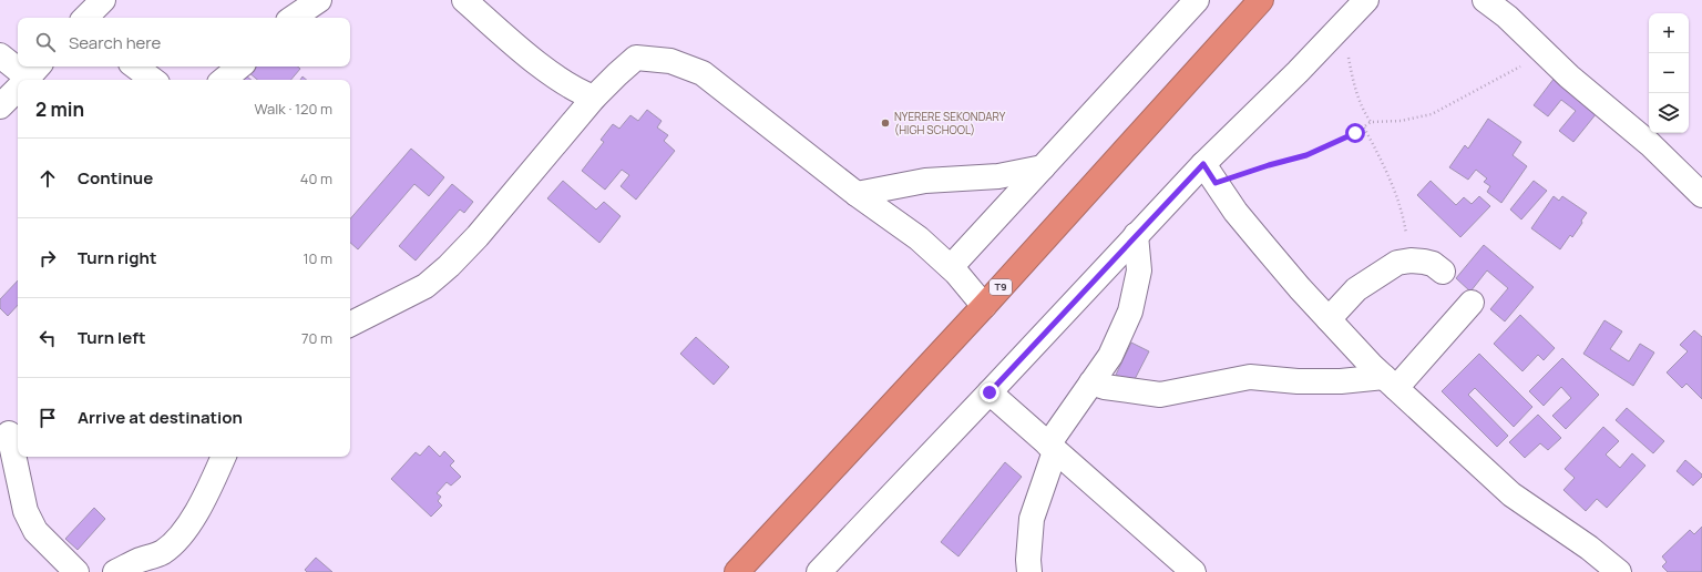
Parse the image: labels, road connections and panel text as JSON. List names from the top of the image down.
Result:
{
  "streets": {
    "highway": ["T9"]
  },
  "places": ["NYERERE SEKONDARY (HIGH SCHOOL)"],
  "page": {
    "map_buttons": ["+", "−"],
    "search": "Search here",
    "heading": ["2 min", "Walk · 120 m"],
    "list": [
      ["Continue", "40 m"],
      ["Turn right", "10 m"],
      ["Turn left", "70 m"],
      "Arrive at destination"
    ]
  }
}
